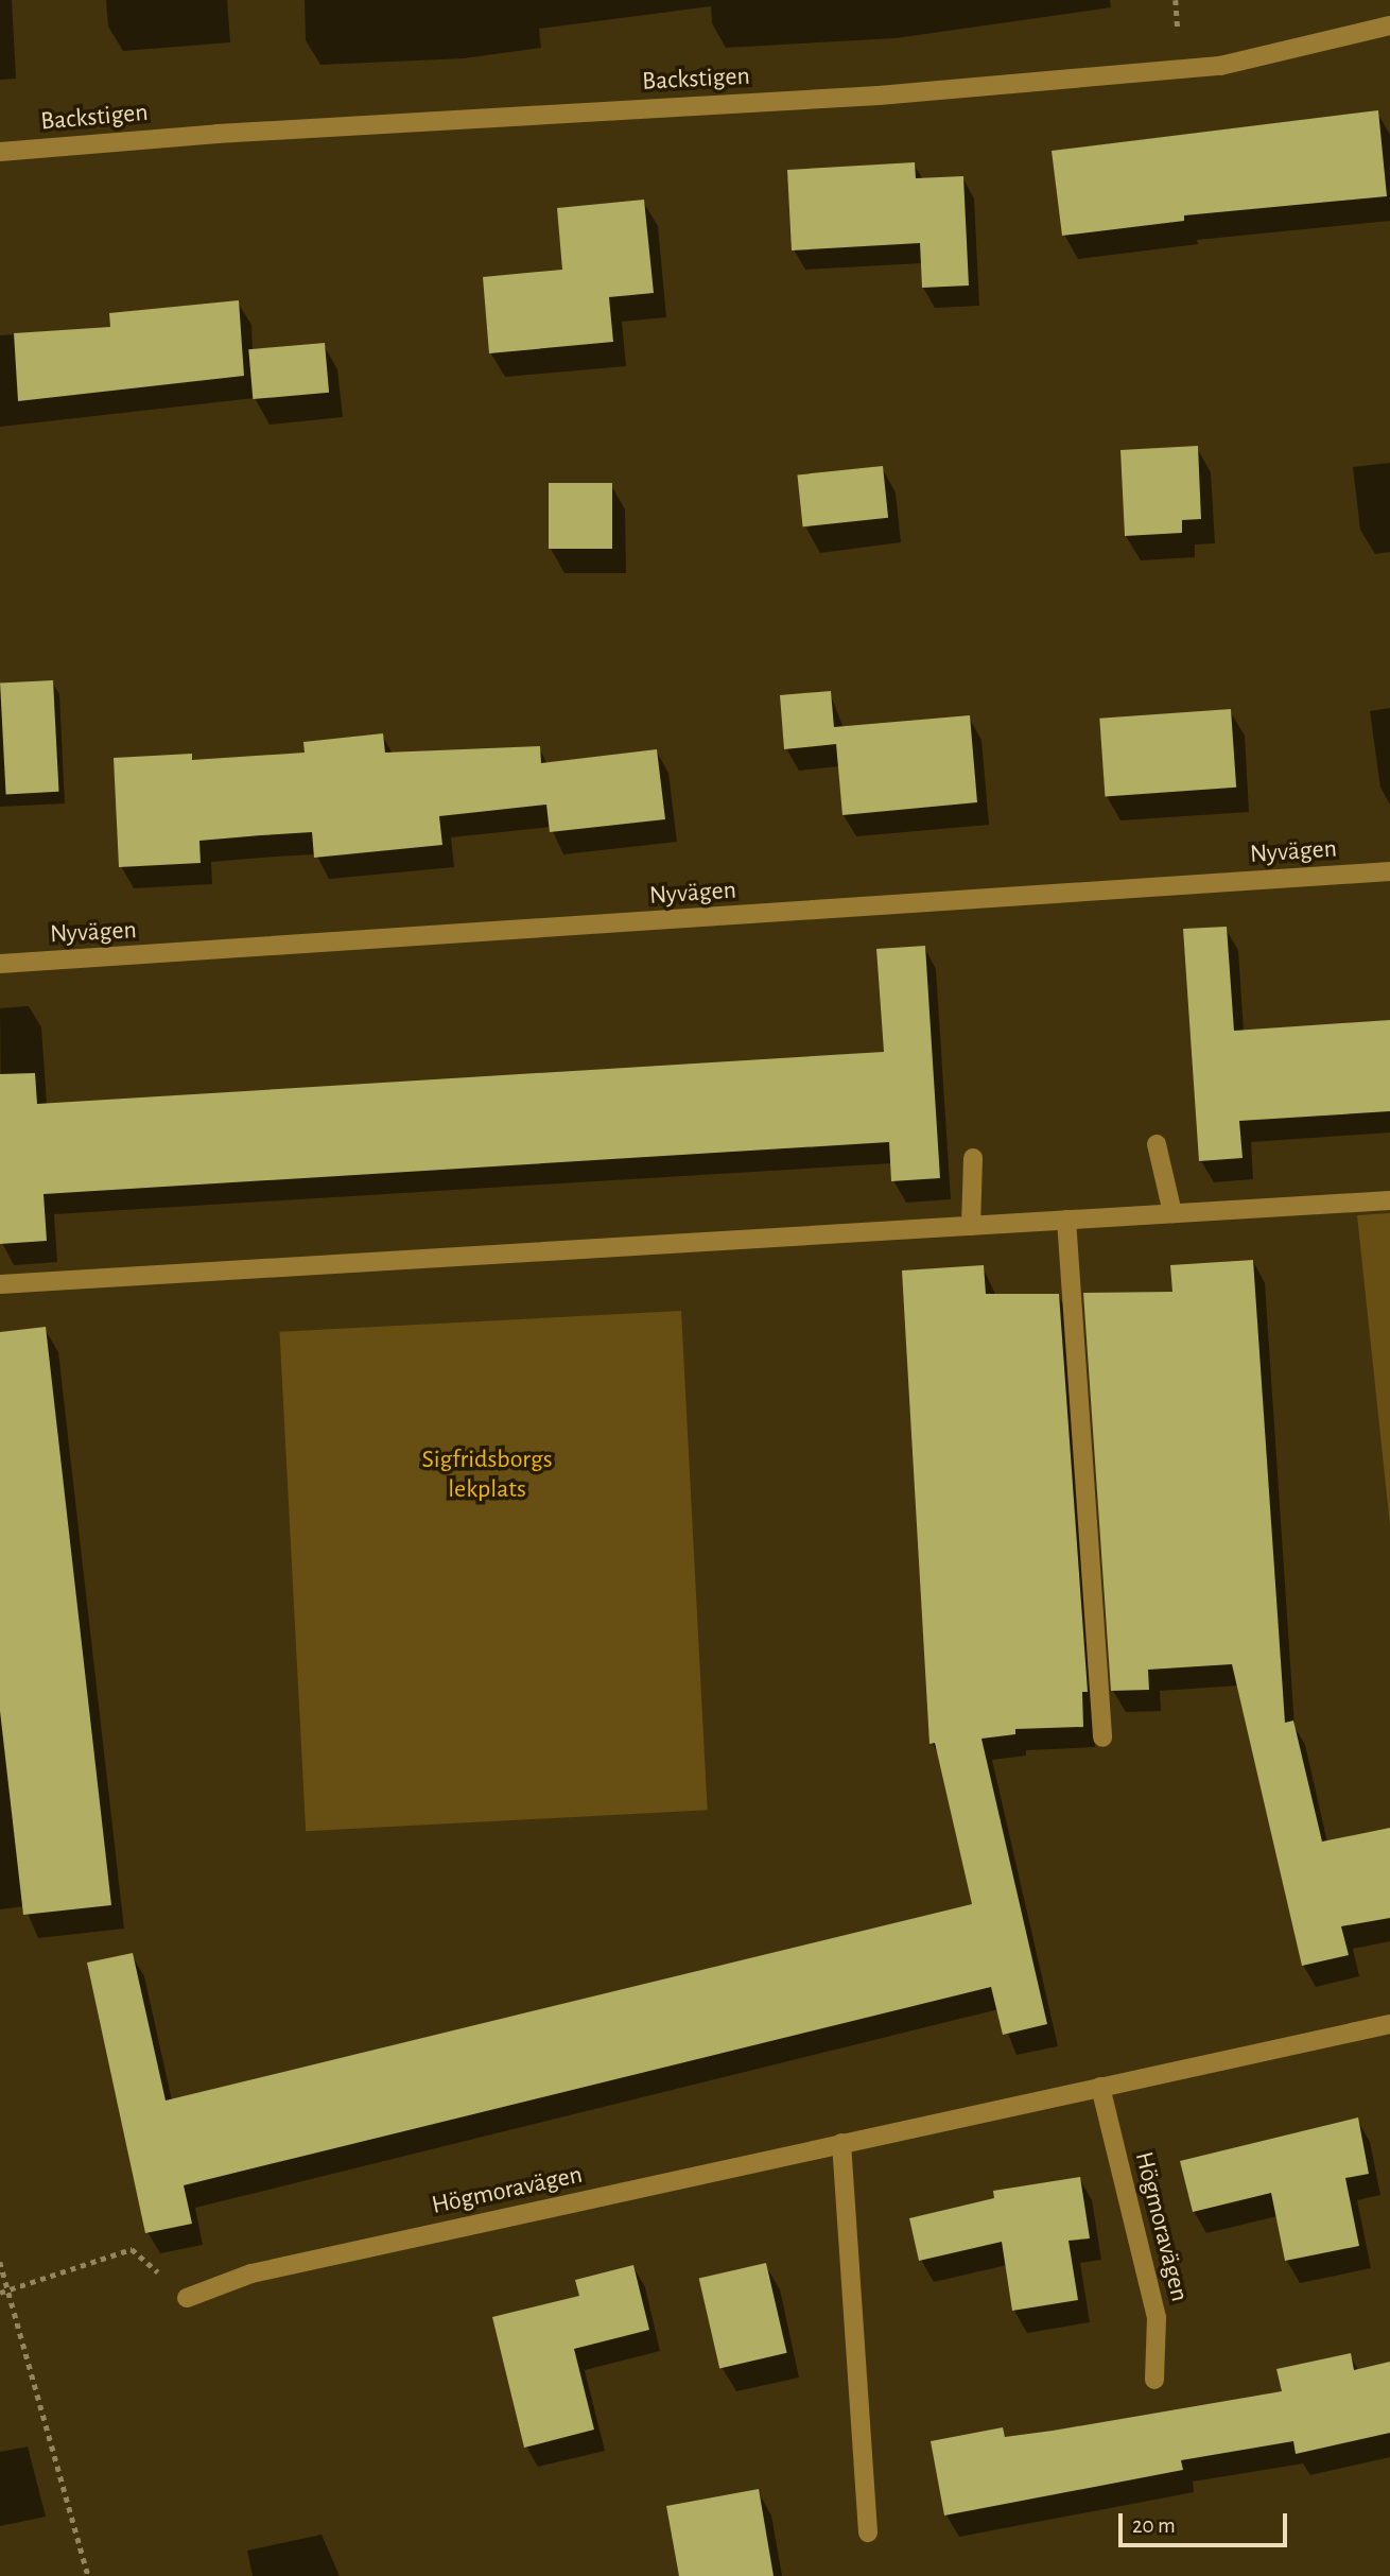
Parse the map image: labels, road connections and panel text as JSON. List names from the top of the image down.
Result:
{
  "streets": {
    "street": ["Backstigen", "Nyvägen", "Högmoravägen"]
  },
  "parks": ["Sigfridsborgs lekplats"],
  "scale_bar": "20 m"
}
